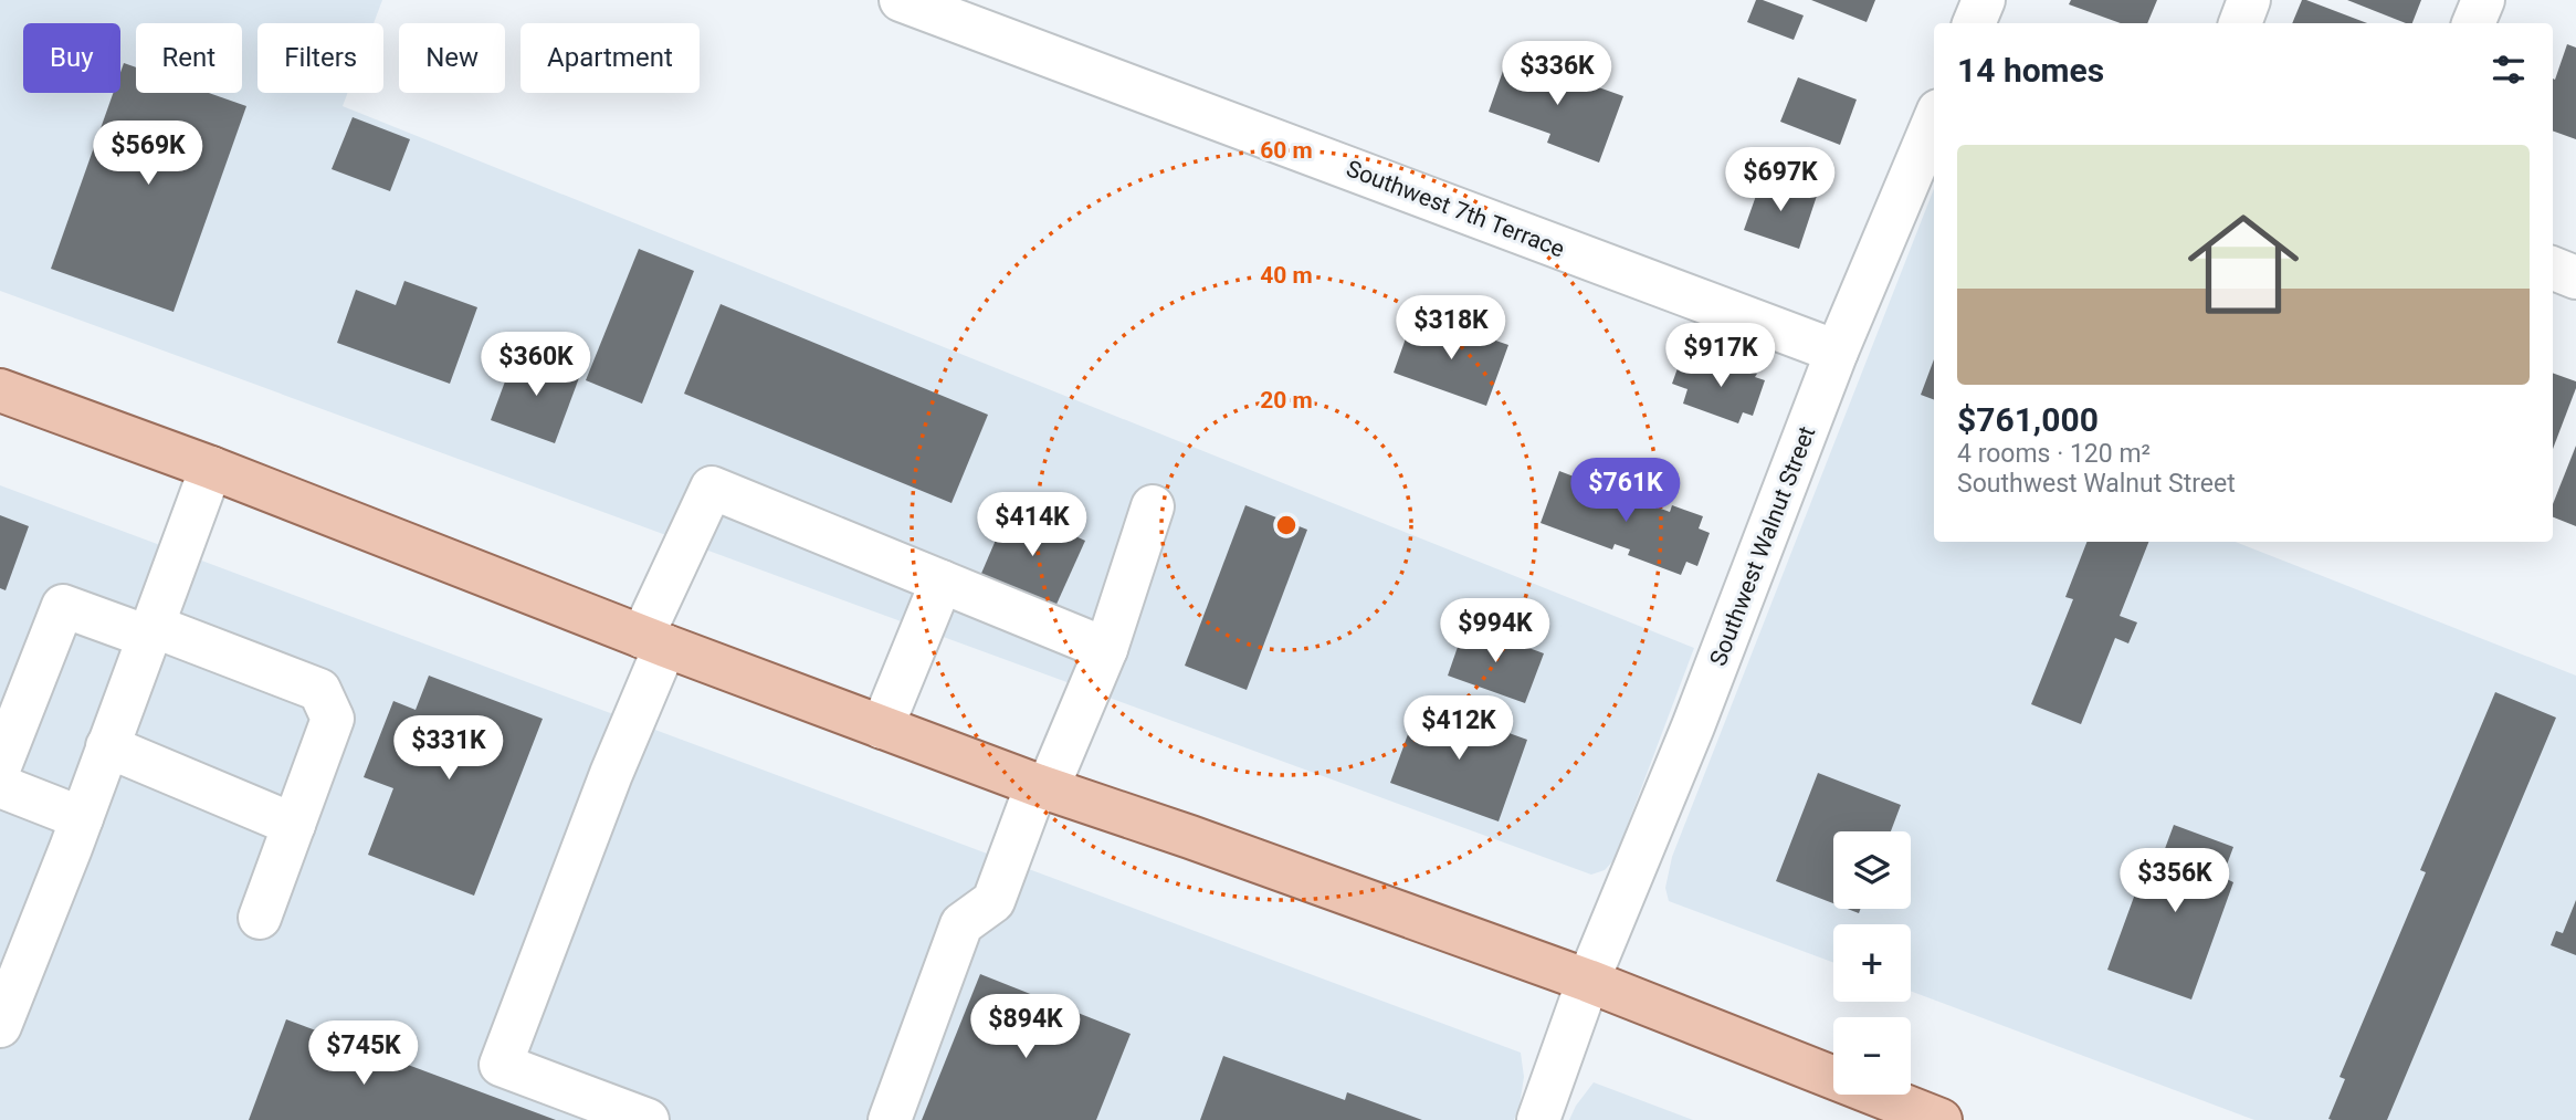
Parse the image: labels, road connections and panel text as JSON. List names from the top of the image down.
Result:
{
  "streets": {
    "street": ["Southwest 7th Terrace", "Southwest Walnut Street"]
  },
  "crossings": [
    ["Southwest 7th Terrace", "Southwest Walnut Street"]
  ],
  "page": {
    "chip": [
      "Buy",
      "Rent",
      "Filters",
      "New",
      "Apartment"
    ],
    "heading": "14 homes",
    "price": [
      "$336K",
      "$569K",
      "$697K",
      "$318K",
      "$917K",
      "$360K",
      "$761K",
      "$414K",
      "$994K",
      "$412K",
      "$331K",
      "$356K",
      "$894K",
      "$745K"
    ],
    "list": [
      {
        "name": "$761,000",
        "note": "4 rooms · 120 m² · Southwest Walnut Street"
      }
    ],
    "map_buttons": ["+", "−"]
  },
  "rings": ["60 m", "40 m", "20 m"]
}
